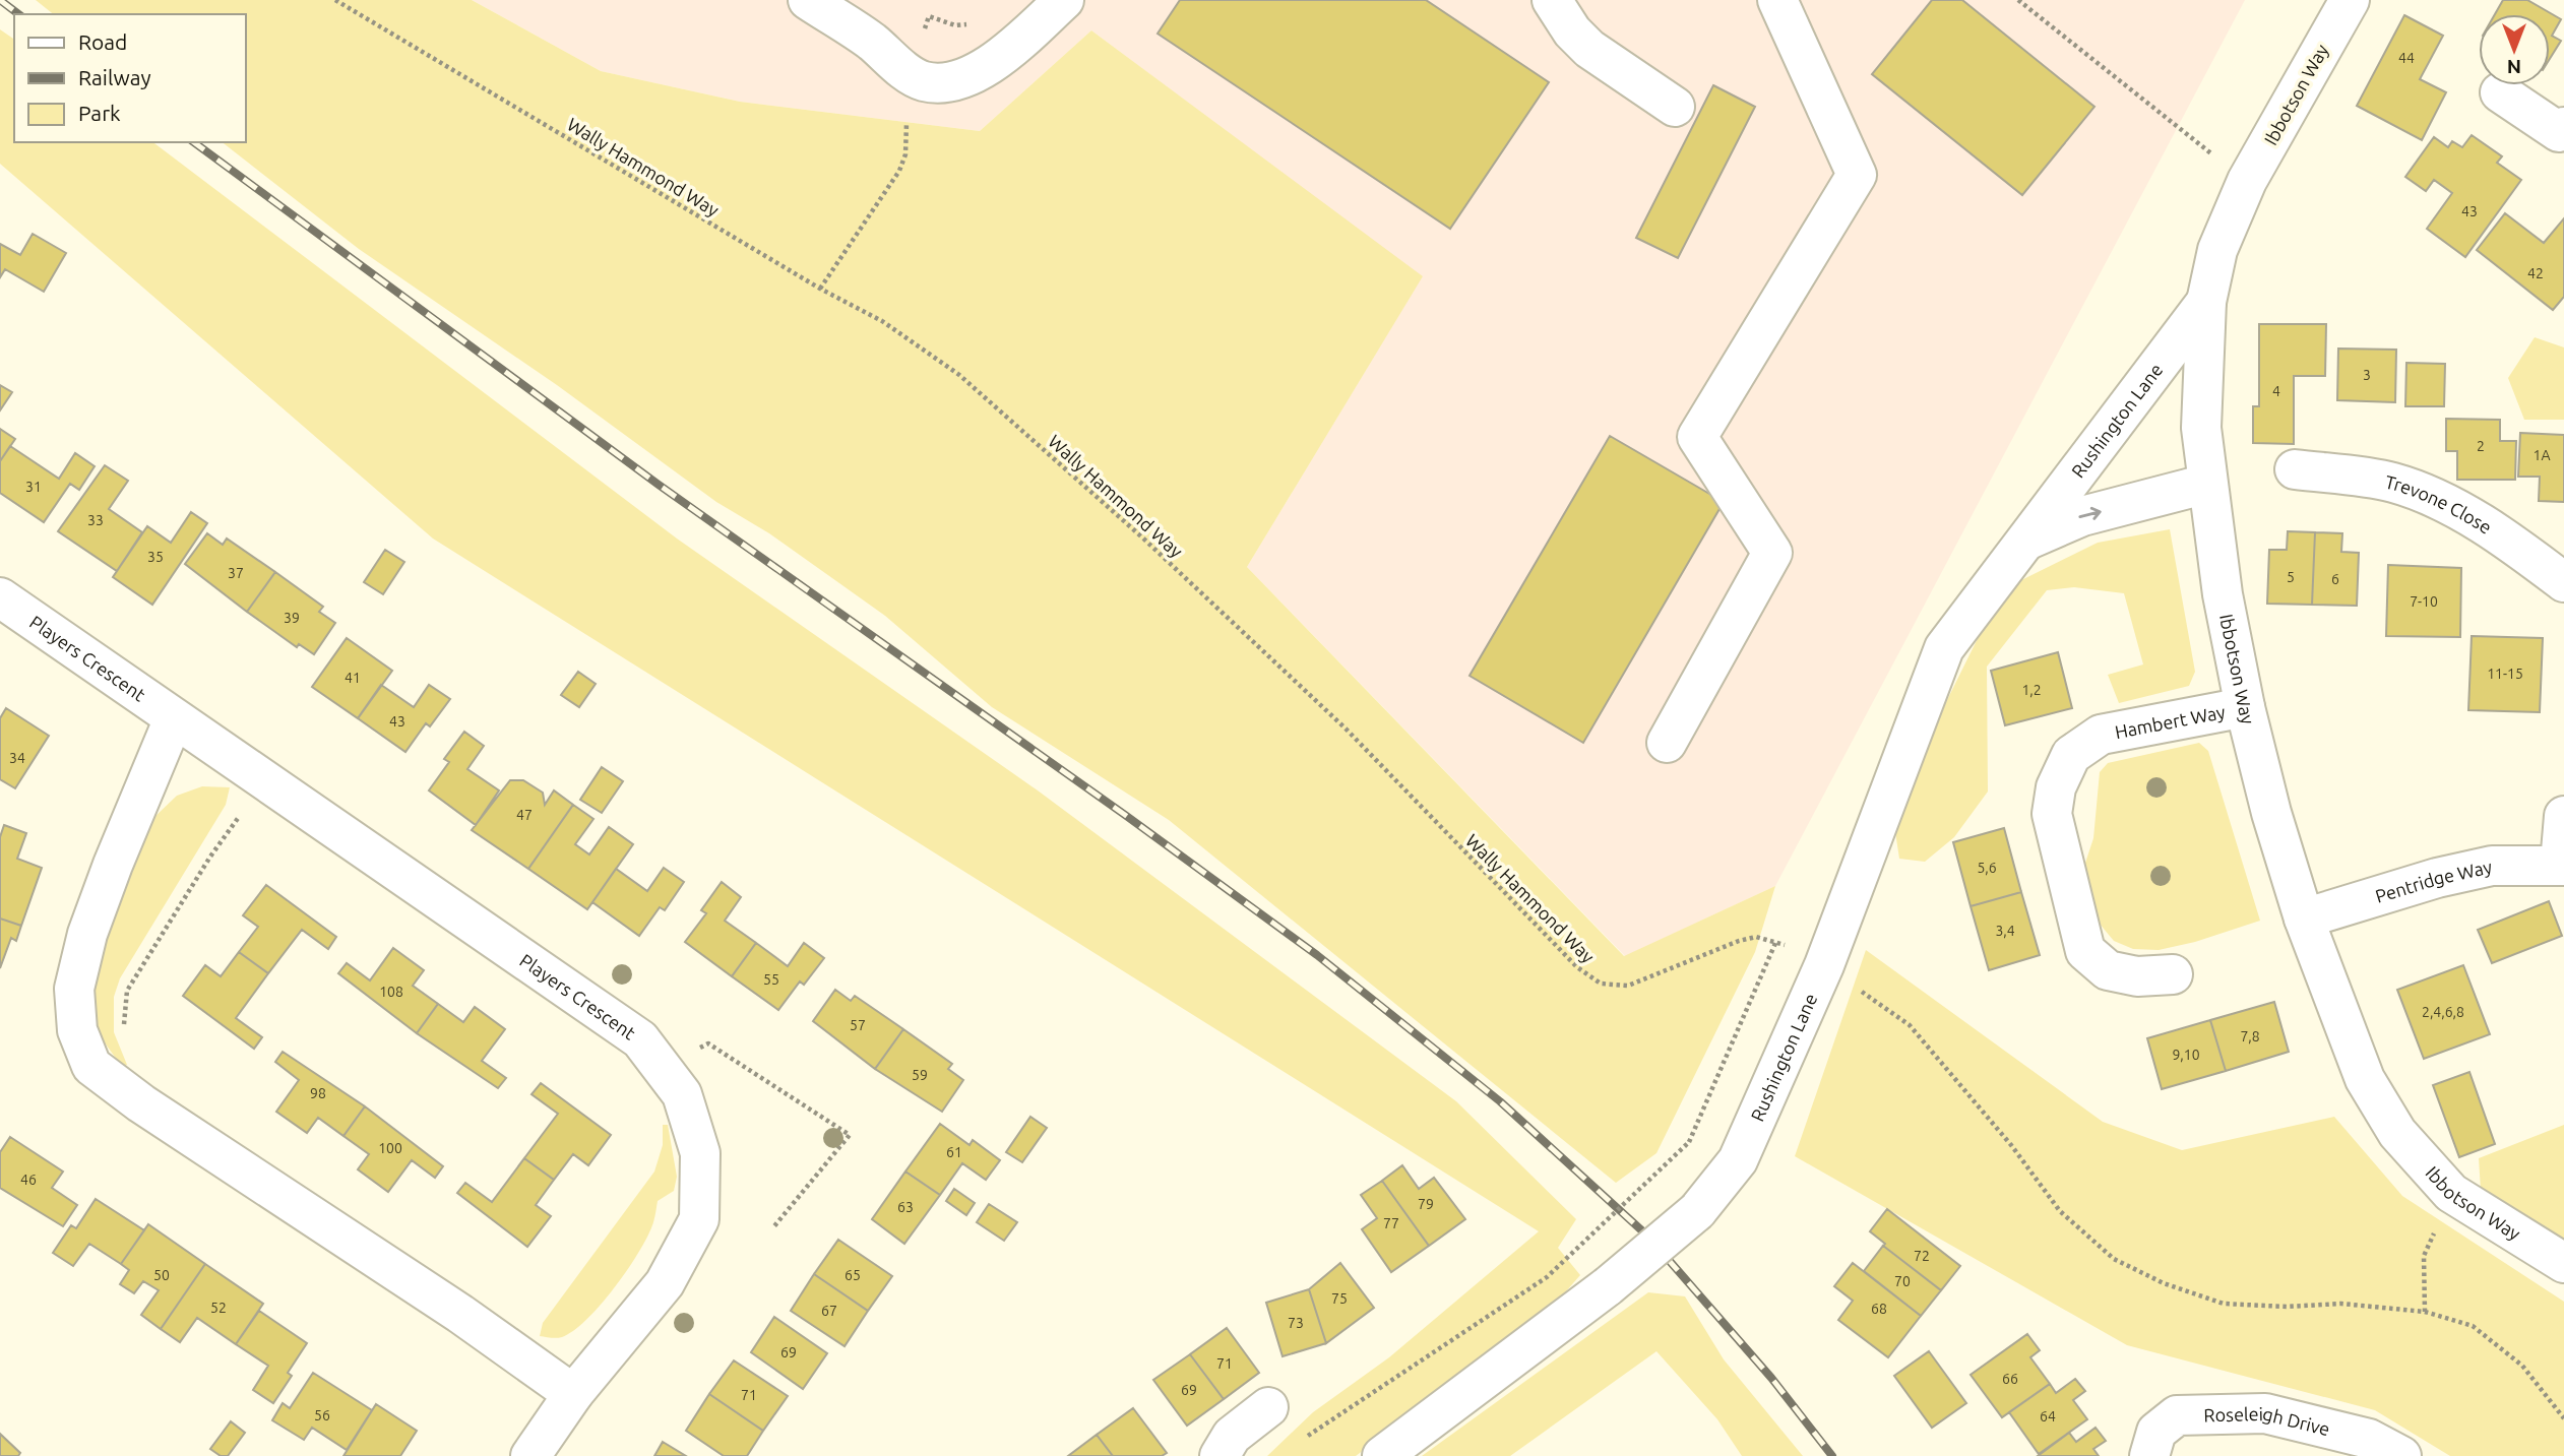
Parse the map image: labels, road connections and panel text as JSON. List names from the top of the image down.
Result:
{
  "streets": {
    "street": [
      "Ibbotson Way",
      "Rushington Lane",
      "Trevone Close",
      "Players Crescent",
      "Hambert Way",
      "Pentridge Way",
      "Roseleigh Drive"
    ],
    "path": ["Wally Hammond Way"]
  },
  "crossings": [
    ["Ibbotson Way", "Rushington Lane"],
    ["Ibbotson Way", "Hambert Way"],
    ["Ibbotson Way", "Pentridge Way"],
    ["Wally Hammond Way", "Rushington Lane"]
  ],
  "house_numbers": [
    "44",
    "43",
    "42",
    "3",
    "4",
    "2",
    "1A",
    "31",
    "33",
    "35",
    "37",
    "5",
    "6",
    "7-10",
    "39",
    "11-15",
    "41",
    "1,2",
    "43",
    "34",
    "47",
    "5,6",
    "3,4",
    "55",
    "108",
    "2,4,6,8",
    "57",
    "7,8",
    "9,10",
    "59",
    "98",
    "100",
    "61",
    "46",
    "79",
    "63",
    "77",
    "72",
    "50",
    "65",
    "70",
    "75",
    "52",
    "68",
    "67",
    "73",
    "69",
    "71",
    "66",
    "69",
    "71",
    "56",
    "64"
  ],
  "legend": ["Road", "Railway", "Park"],
  "north": "bottom"
}
